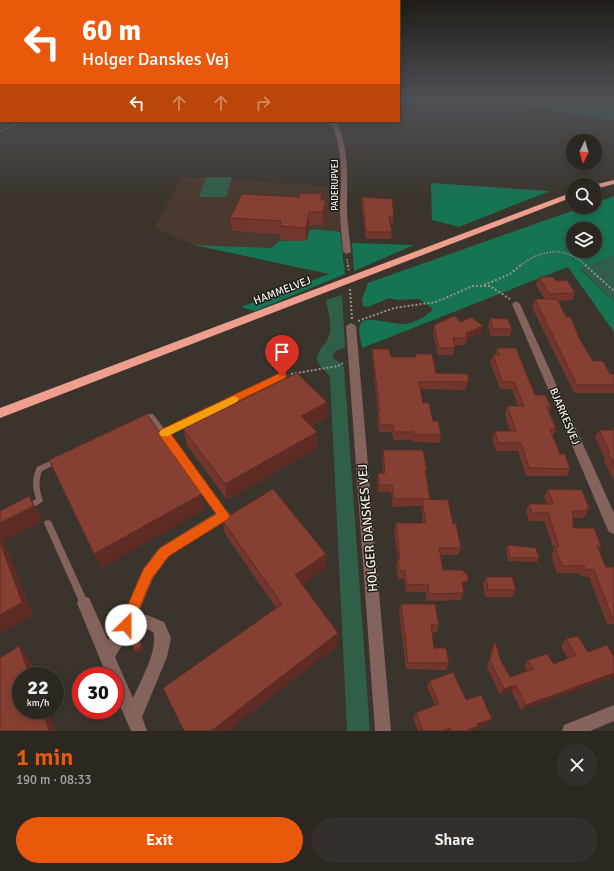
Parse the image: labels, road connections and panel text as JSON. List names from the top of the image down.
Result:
{
  "streets": {
    "highway": ["HAMMELVEJ"],
    "street": ["PADERUPVEJ", "BJARKESVEJ", "HOLGER DANSKES VEJ"]
  },
  "north": "bottom",
  "page": {
    "turn": ["60 m", "Holger Danskes Vej"],
    "speed": "22 km/h",
    "limit": "30",
    "heading": ["1 min", "190 m · 08:33"],
    "buttons": ["Exit", "Share"]
  }
}
